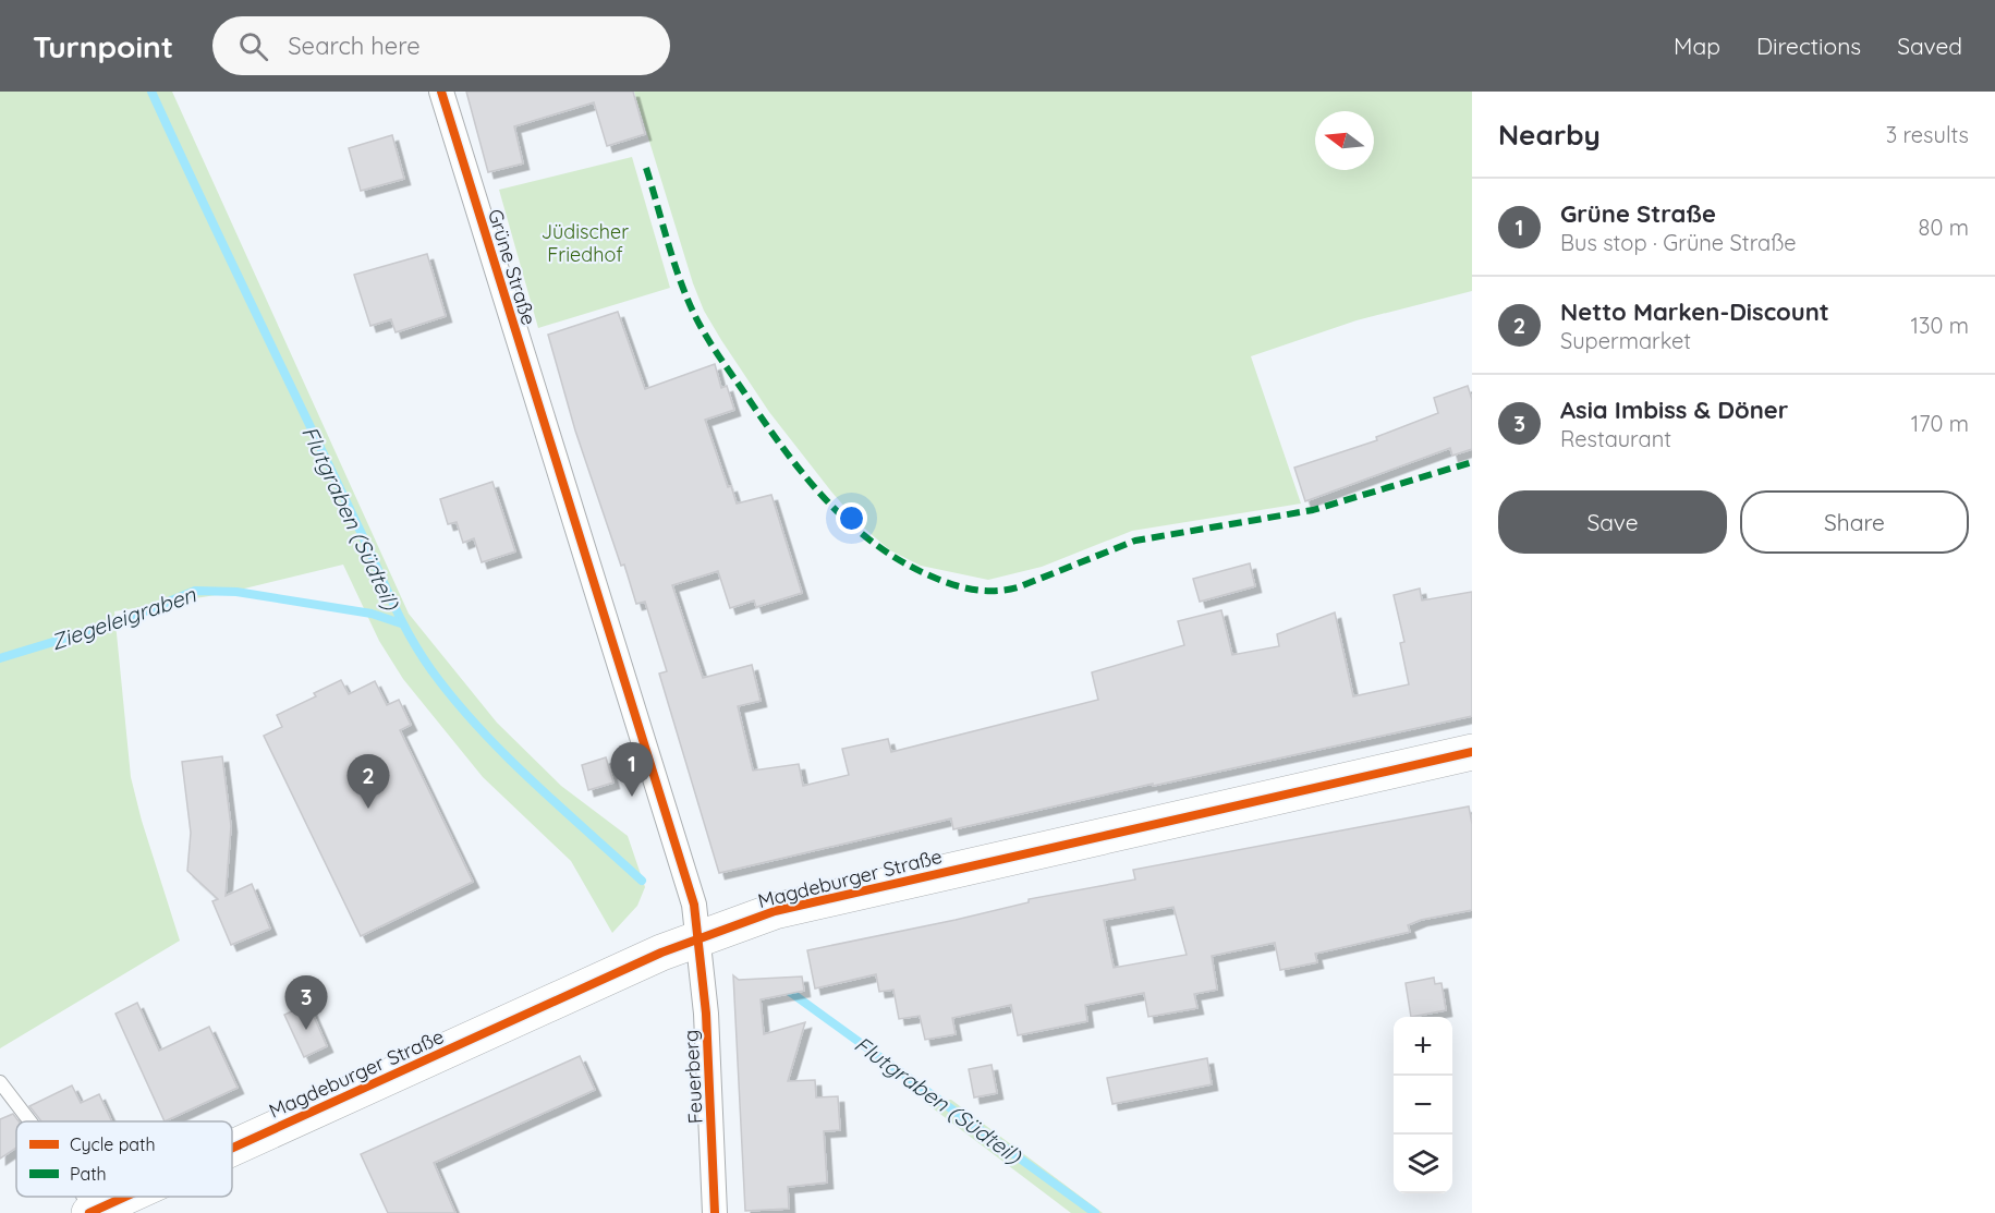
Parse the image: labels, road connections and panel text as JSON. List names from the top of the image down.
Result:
{
  "streets": {
    "main road": ["Magdeburger Straße"],
    "street": ["Grüne Straße", "Feuerberg"]
  },
  "crossings": [
    ["Grüne Straße", "Magdeburger Straße"],
    ["Grüne Straße", "Feuerberg"],
    ["Magdeburger Straße", "Feuerberg"]
  ],
  "water": ["Flutgraben (Südteil)", "Ziegeleigraben"],
  "parks": ["Jüdischer Friedhof"],
  "legend": ["Cycle path", "Path"],
  "north": "left",
  "page": {
    "header": "Turnpoint",
    "search": "Search here",
    "nav": ["Map", "Directions", "Saved"],
    "heading": ["Nearby", "3 results"],
    "list": [
      {
        "mark": "1",
        "name": "Grüne Straße",
        "note": "Bus stop · Grüne Straße",
        "value": "80 m"
      },
      {
        "mark": "2",
        "name": "Netto Marken-Discount",
        "note": "Supermarket",
        "value": "130 m"
      },
      {
        "mark": "3",
        "name": "Asia Imbiss & Döner",
        "note": "Restaurant",
        "value": "170 m"
      }
    ],
    "buttons": ["Save", "Share"],
    "pins": ["1", "2", "3"],
    "map_buttons": ["+", "−"]
  }
}
